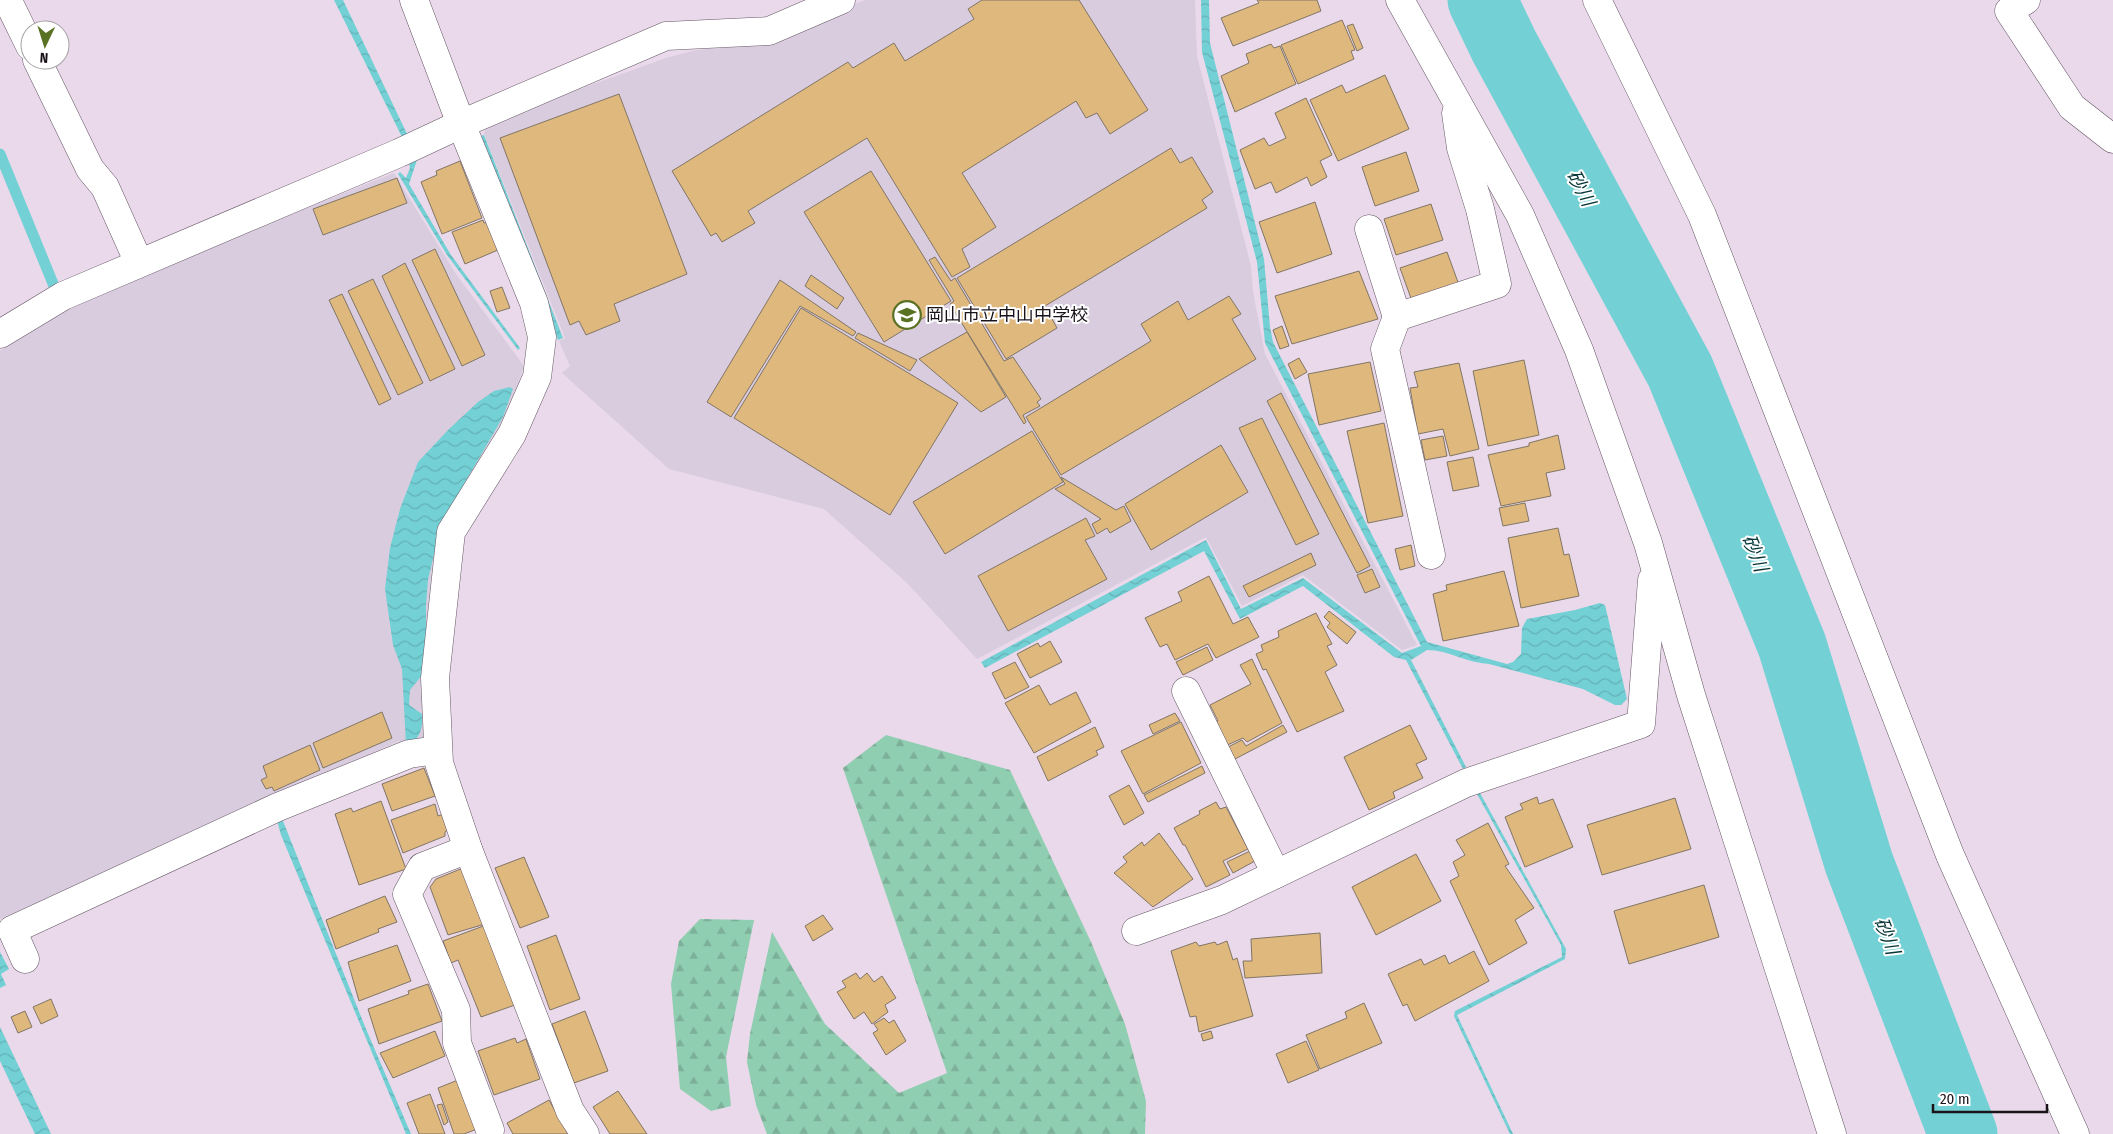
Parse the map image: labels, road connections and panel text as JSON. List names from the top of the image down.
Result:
{
  "water": ["砂川"],
  "places": {
    "school or university": ["岡山市立中山中学校"]
  },
  "scale_bar": "20 m",
  "north": "bottom"
}
